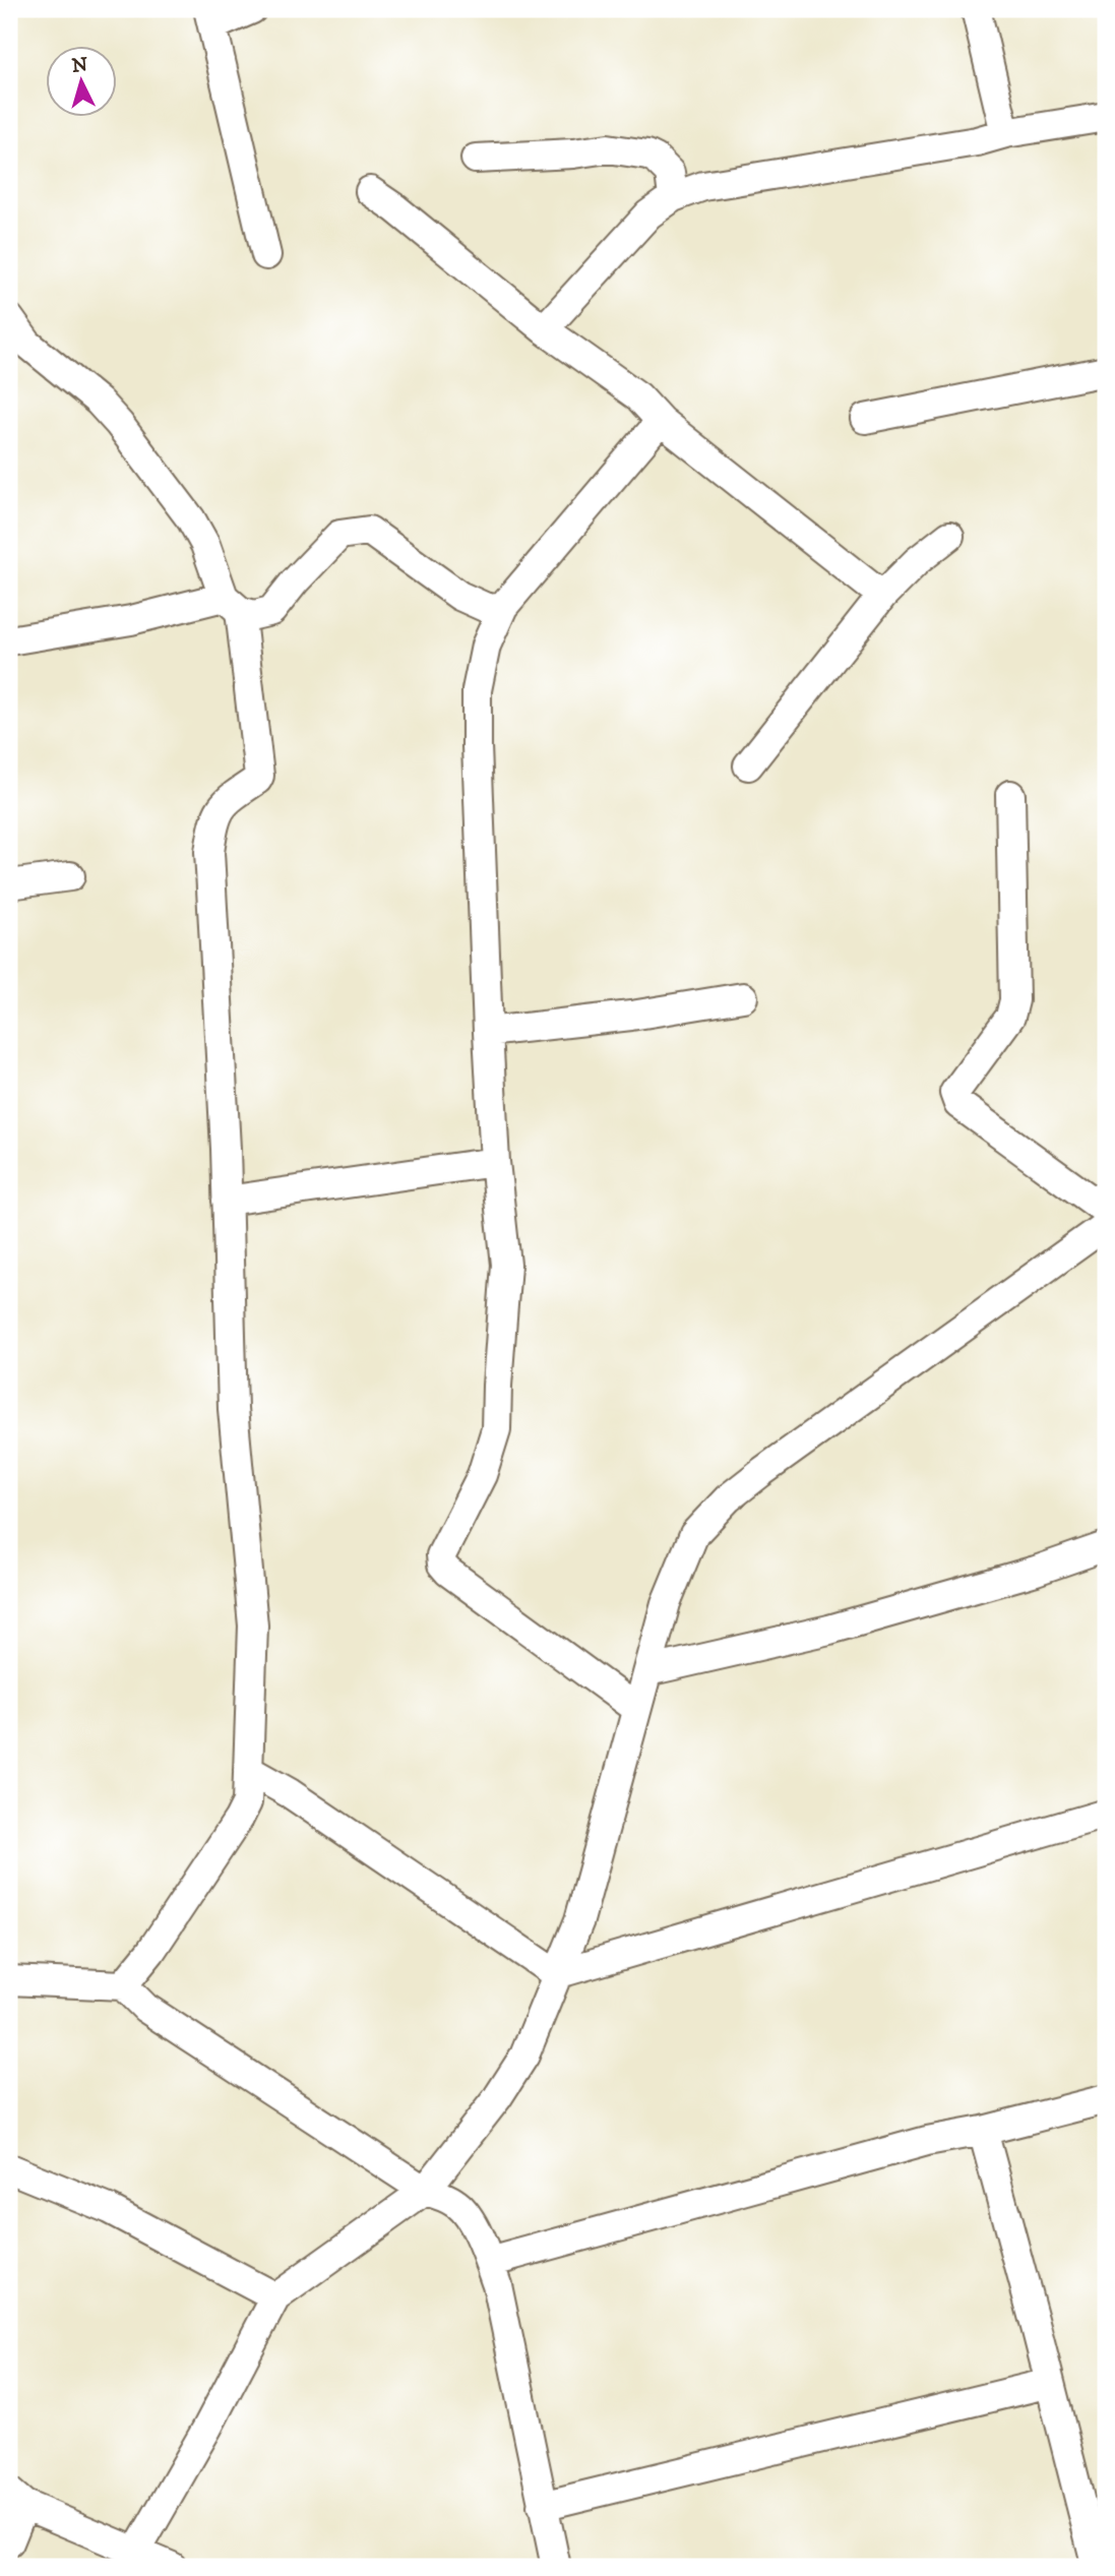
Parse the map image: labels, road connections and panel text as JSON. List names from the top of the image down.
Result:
{
  "north": "top"
}
